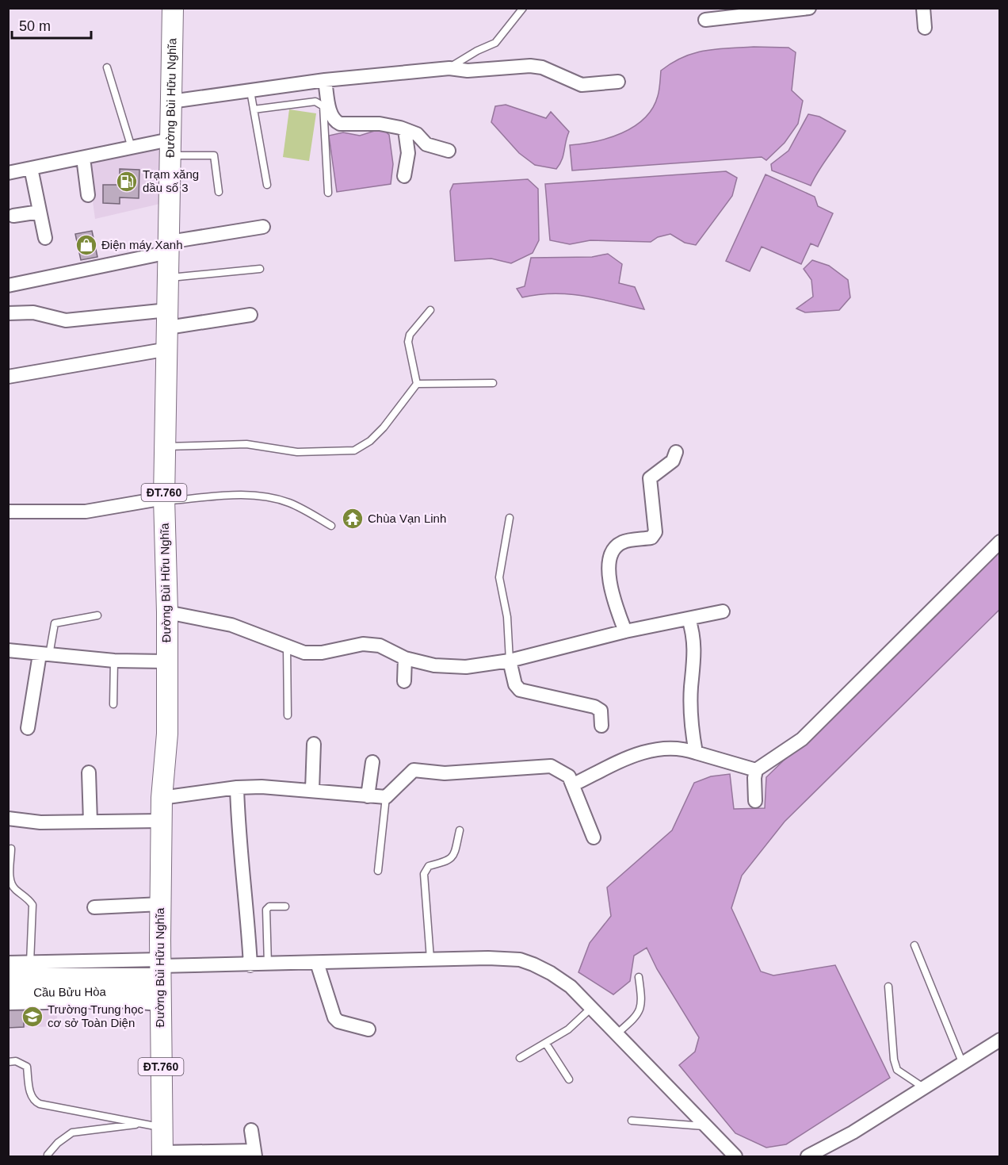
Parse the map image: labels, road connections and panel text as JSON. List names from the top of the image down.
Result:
{
  "streets": {
    "main road": ["Đường Bùi Hữu Nghĩa", "ĐT.760", "Cầu Bửu Hòa"]
  },
  "crossings": [
    ["Đường Bùi Hữu Nghĩa", "Cầu Bửu Hòa"]
  ],
  "places": {
    "fuel station": ["Trạm xăng dầu số 3"],
    "shop": ["Điện máy Xanh"],
    "temple": ["Chùa Vạn Linh"],
    "school or university": ["Trường Trung học cơ sở Toàn Diện"]
  },
  "scale_bar": "50 m"
}
